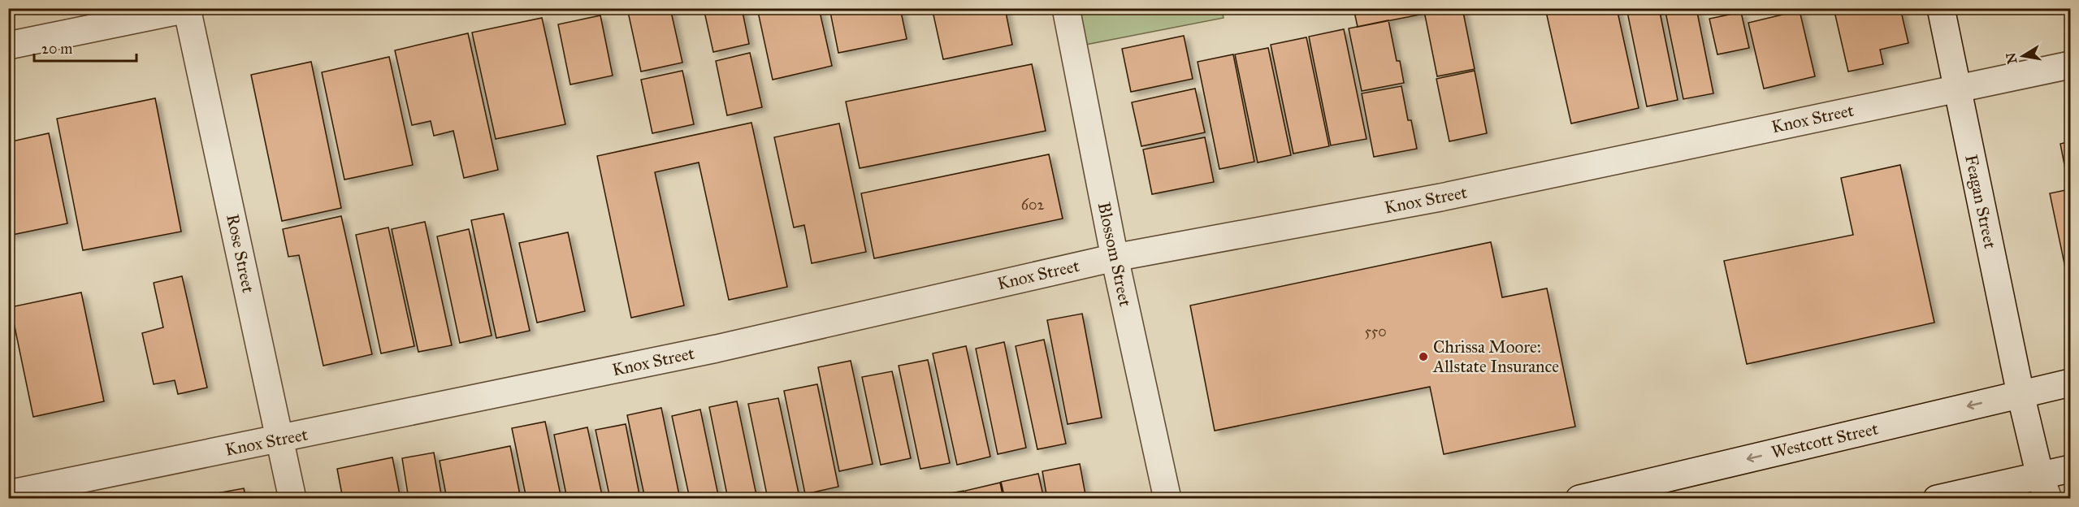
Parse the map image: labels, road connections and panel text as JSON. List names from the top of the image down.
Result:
{
  "streets": {
    "street": [
      "Knox Street",
      "Feagan Street",
      "Rose Street",
      "Blossom Street",
      "Westcott Street"
    ]
  },
  "crossings": [
    ["Knox Street", "Feagan Street"],
    ["Knox Street", "Rose Street"],
    ["Knox Street", "Blossom Street"],
    ["Feagan Street", "Westcott Street"]
  ],
  "one_way": ["Westcott Street"],
  "places": ["Chrissa Moore: Allstate Insurance"],
  "house_numbers": ["602", "550"],
  "scale_bar": "20 m",
  "north": "left"
}
